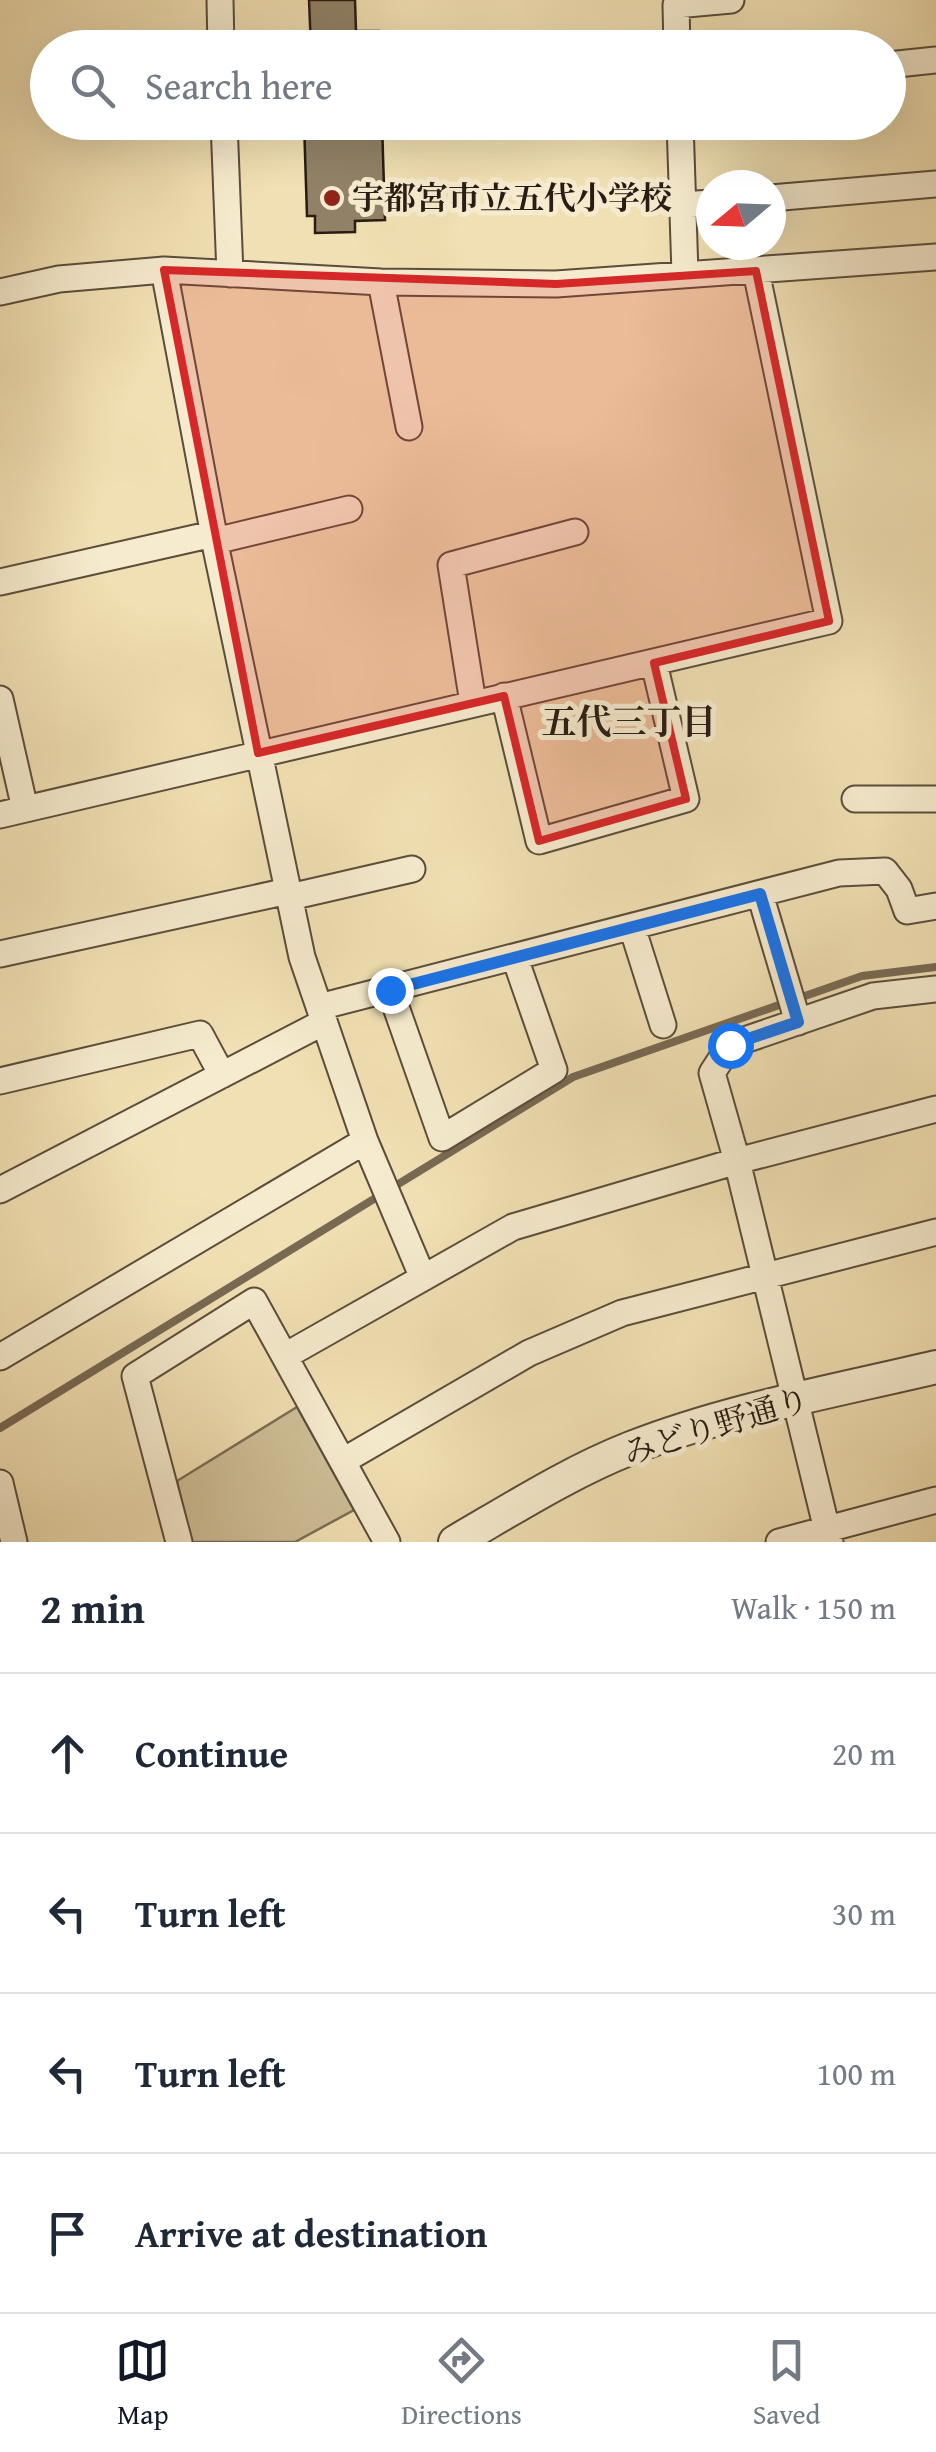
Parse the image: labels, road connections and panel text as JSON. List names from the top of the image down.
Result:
{
  "streets": {
    "street": ["みどり野通り"]
  },
  "districts": ["五代三丁目"],
  "places": ["宇都宮市立五代小学校"],
  "north": "left",
  "page": {
    "search": "Search here",
    "heading": ["2 min", "Walk · 150 m"],
    "list": [
      ["Continue", "20 m"],
      ["Turn left", "30 m"],
      ["Turn left", "100 m"],
      "Arrive at destination"
    ],
    "nav": ["Map", "Directions", "Saved"]
  }
}
